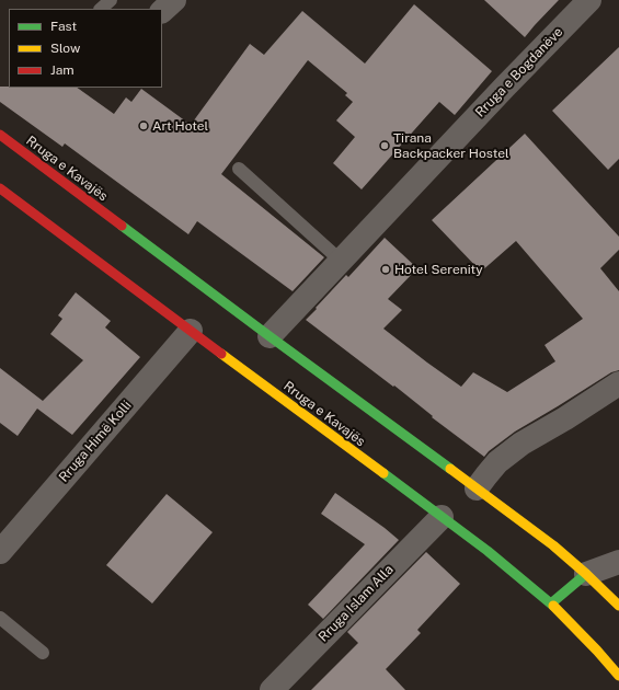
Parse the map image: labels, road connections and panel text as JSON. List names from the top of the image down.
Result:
{
  "streets": {
    "main road": ["Rruga e Kavajës"],
    "street": ["Rruga e Bogdanëve", "Rruga Himë Kolli", "Rruga Islam Alla"]
  },
  "crossings": [
    ["Rruga e Bogdanëve", "Rruga e Kavajës"],
    ["Rruga e Kavajës", "Rruga Himë Kolli"],
    ["Rruga e Kavajës", "Rruga Islam Alla"]
  ],
  "places": ["Art Hotel", "Tirana Backpacker Hostel", "Hotel Serenity"],
  "legend": ["Fast", "Slow", "Jam"]
}
